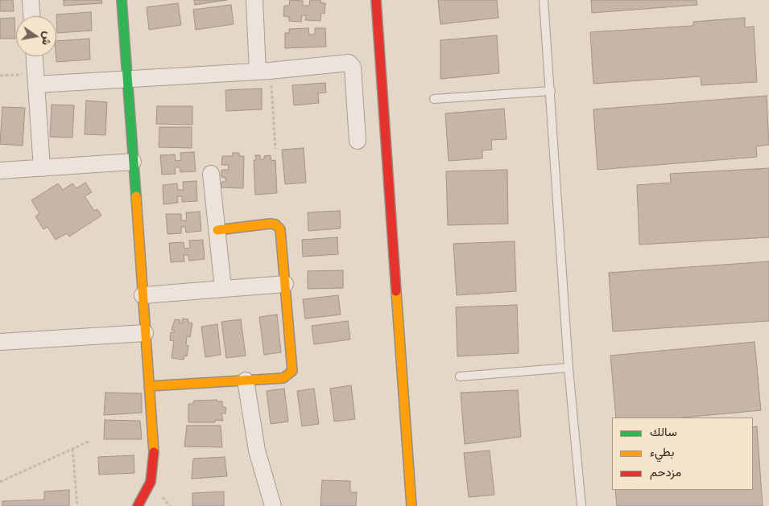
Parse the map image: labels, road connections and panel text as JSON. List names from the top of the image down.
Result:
{
  "legend": ["سالك", "بطيء", "مزدحم"],
  "north": "right"
}
